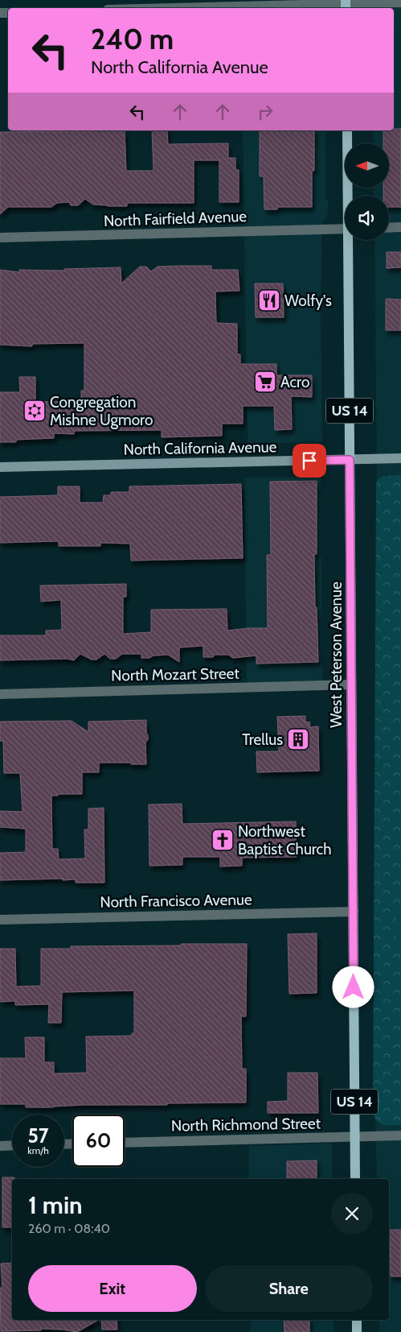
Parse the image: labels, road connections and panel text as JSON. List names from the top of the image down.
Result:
{
  "streets": {
    "main road": ["US 14", "North California Avenue", "West Peterson Avenue"],
    "street": [
      "North Fairfield Avenue",
      "North Mozart Street",
      "North Francisco Avenue",
      "North Richmond Street"
    ]
  },
  "crossings": [
    ["North California Avenue", "West Peterson Avenue"],
    ["West Peterson Avenue", "North Mozart Street"],
    ["West Peterson Avenue", "North Francisco Avenue"],
    ["West Peterson Avenue", "North Richmond Street"]
  ],
  "places": {
    "restaurant": ["Wolfy's"],
    "supermarket": ["Acro"],
    "synagogue": ["Congregation Mishne Ugmoro"],
    "building": ["Trellus"],
    "church": ["Northwest Baptist Church"]
  },
  "north": "left",
  "page": {
    "turn": ["240 m", "North California Avenue"],
    "speed": "57 km/h",
    "limit": "60",
    "heading": ["1 min", "260 m · 08:40"],
    "buttons": ["Exit", "Share"]
  }
}
